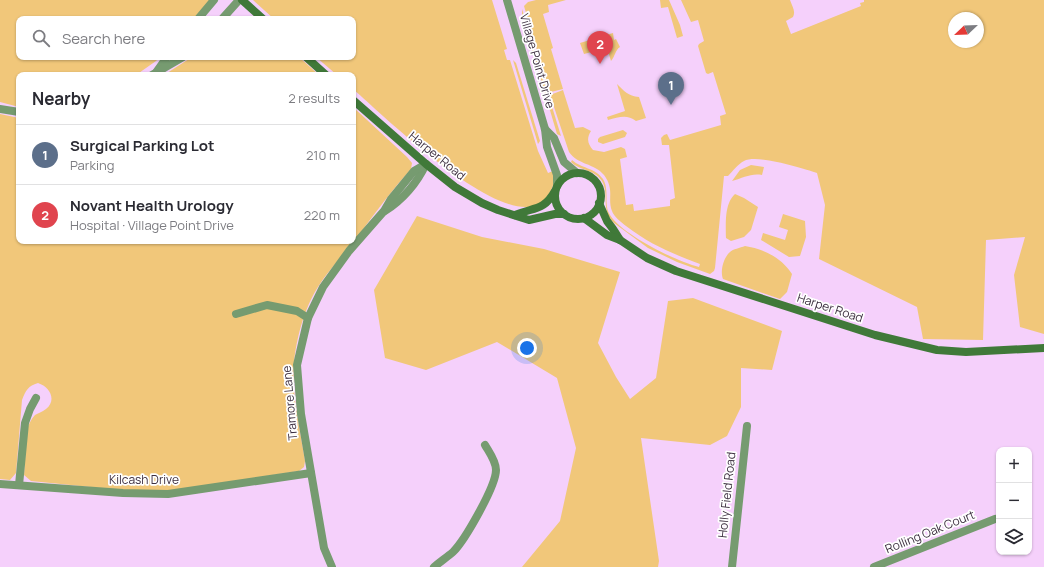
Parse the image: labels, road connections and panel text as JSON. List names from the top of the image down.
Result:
{
  "streets": {
    "main road": ["Harper Road"],
    "street": [
      "Village Point Drive",
      "Tramore Lane",
      "Kilcash Drive",
      "Holly Field Road",
      "Rolling Oak Court"
    ]
  },
  "crossings": [
    ["Village Point Drive", "Harper Road"],
    ["Harper Road", "Tramore Lane"],
    ["Tramore Lane", "Kilcash Drive"]
  ],
  "north": "bottom left",
  "page": {
    "search": "Search here",
    "pins": ["2", "1"],
    "heading": ["Nearby", "2 results"],
    "list": [
      {
        "mark": "1",
        "name": "Surgical Parking Lot",
        "note": "Parking",
        "value": "210 m"
      },
      {
        "mark": "2",
        "name": "Novant Health Urology",
        "note": "Hospital · Village Point Drive",
        "value": "220 m"
      }
    ],
    "map_buttons": ["+", "−"]
  }
}
